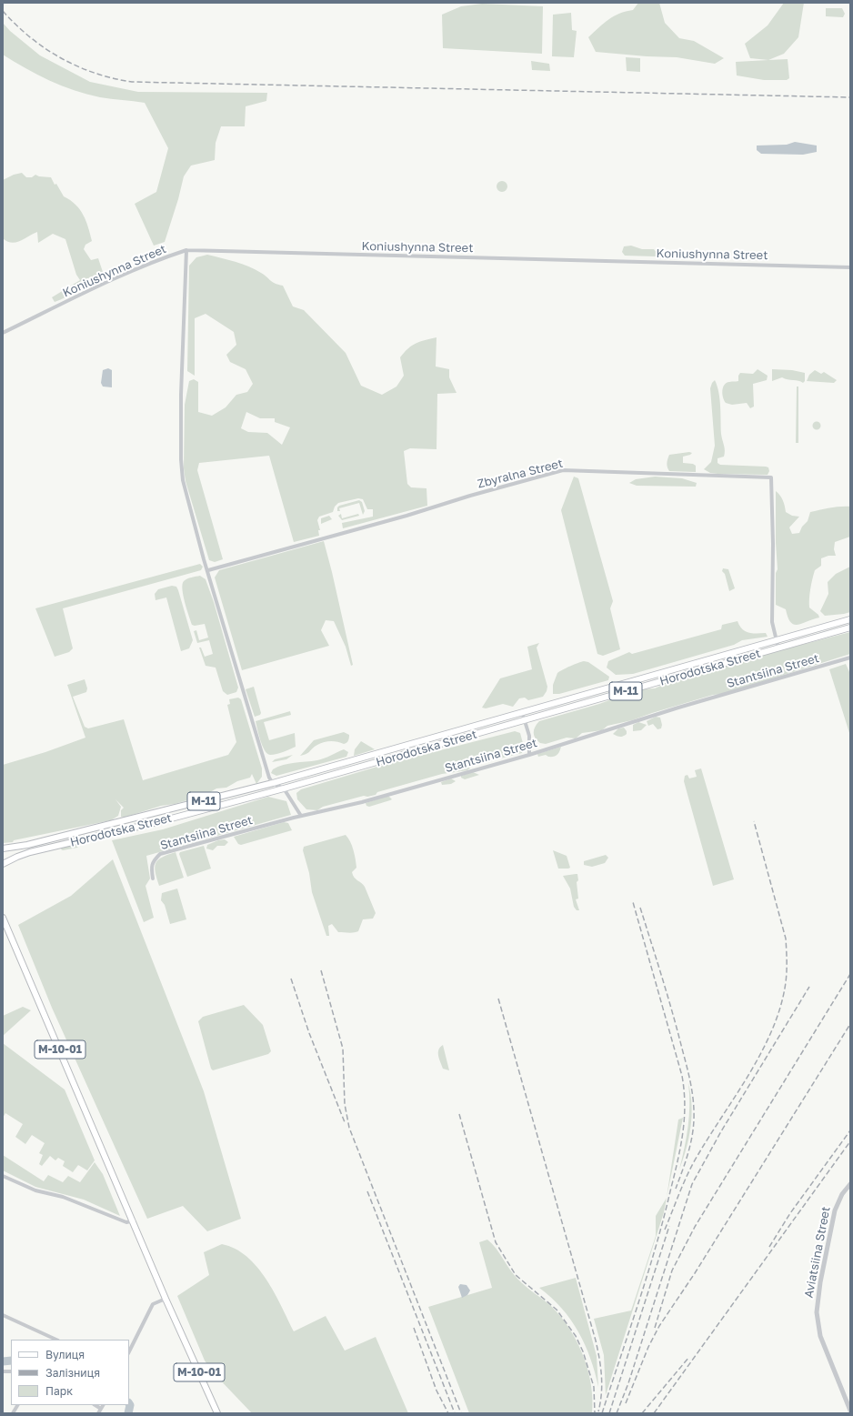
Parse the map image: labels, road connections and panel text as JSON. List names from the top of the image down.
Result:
{
  "streets": {
    "main road": ["Horodotska Street", "М-11", "М-10-01"],
    "street": [
      "Koniushynna Street",
      "Zbyralna Street",
      "Stantsiina Street",
      "Aviatsiina Street"
    ]
  },
  "crossings": [
    ["Zbyralna Street", "Horodotska Street"]
  ],
  "legend": ["Вулиця", "Залізниця", "Парк"]
}
